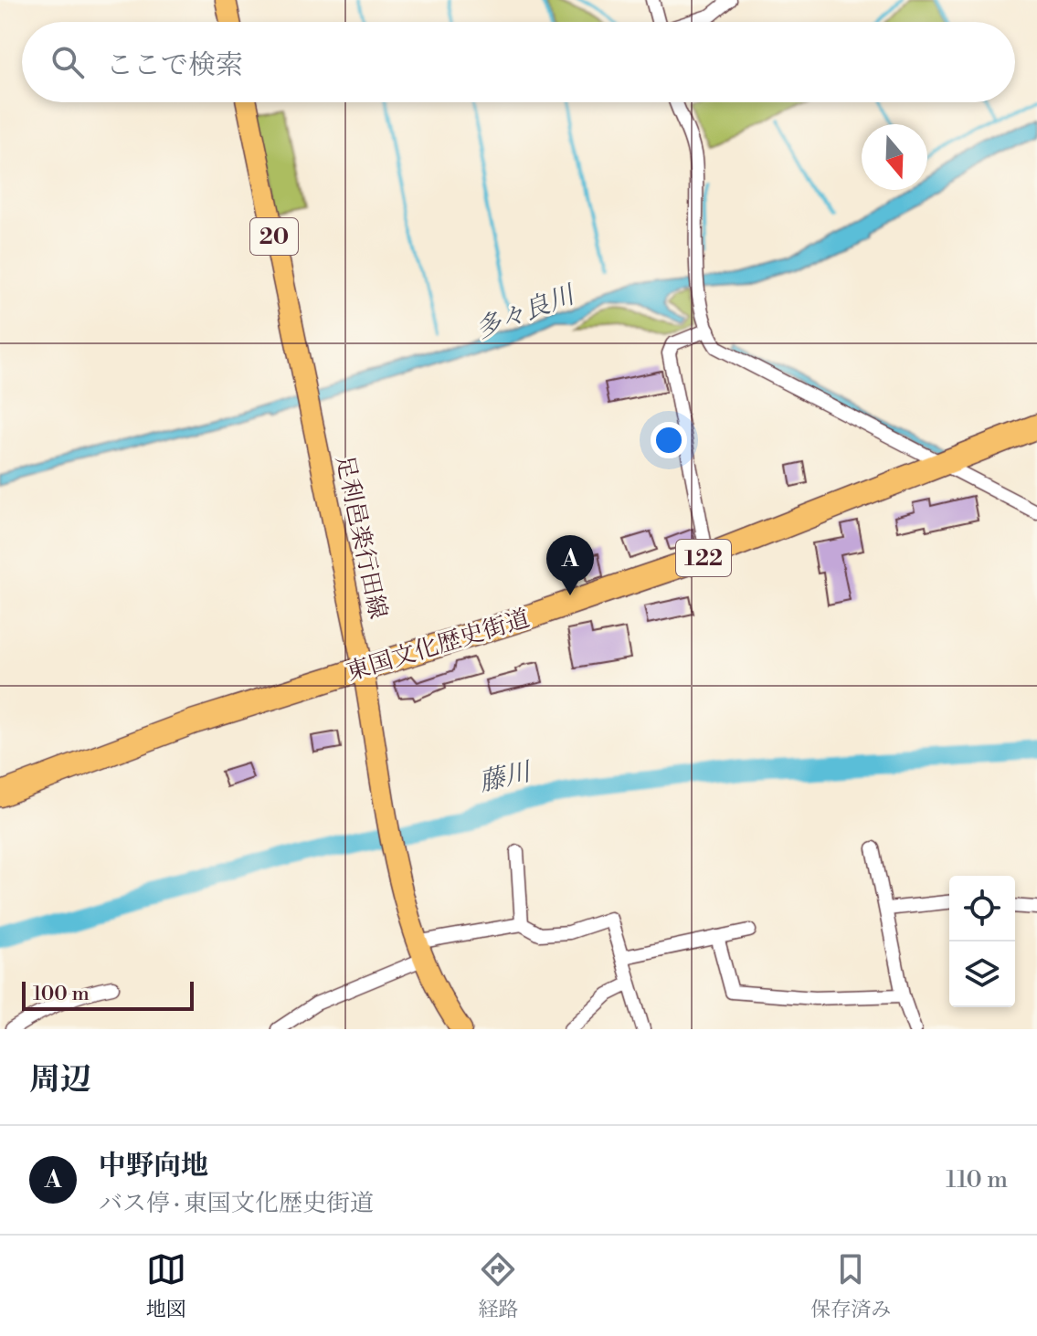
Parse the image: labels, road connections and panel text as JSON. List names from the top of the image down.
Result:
{
  "streets": {
    "highway": ["122", "東国文化歴史街道"],
    "main road": ["20", "足利邑楽行田線"]
  },
  "crossings": [
    ["足利邑楽行田線", "東国文化歴史街道"]
  ],
  "water": ["多々良川", "藤川"],
  "scale_bar": "100 m",
  "north": "bottom",
  "page": {
    "search": "ここで検索",
    "pins": "A",
    "scale": "100 m",
    "heading": "周辺",
    "list": [
      {
        "mark": "A",
        "name": "中野向地",
        "note": "バス停 · 東国文化歴史街道",
        "value": "110 m"
      }
    ],
    "nav": ["地図", "経路", "保存済み"]
  }
}
